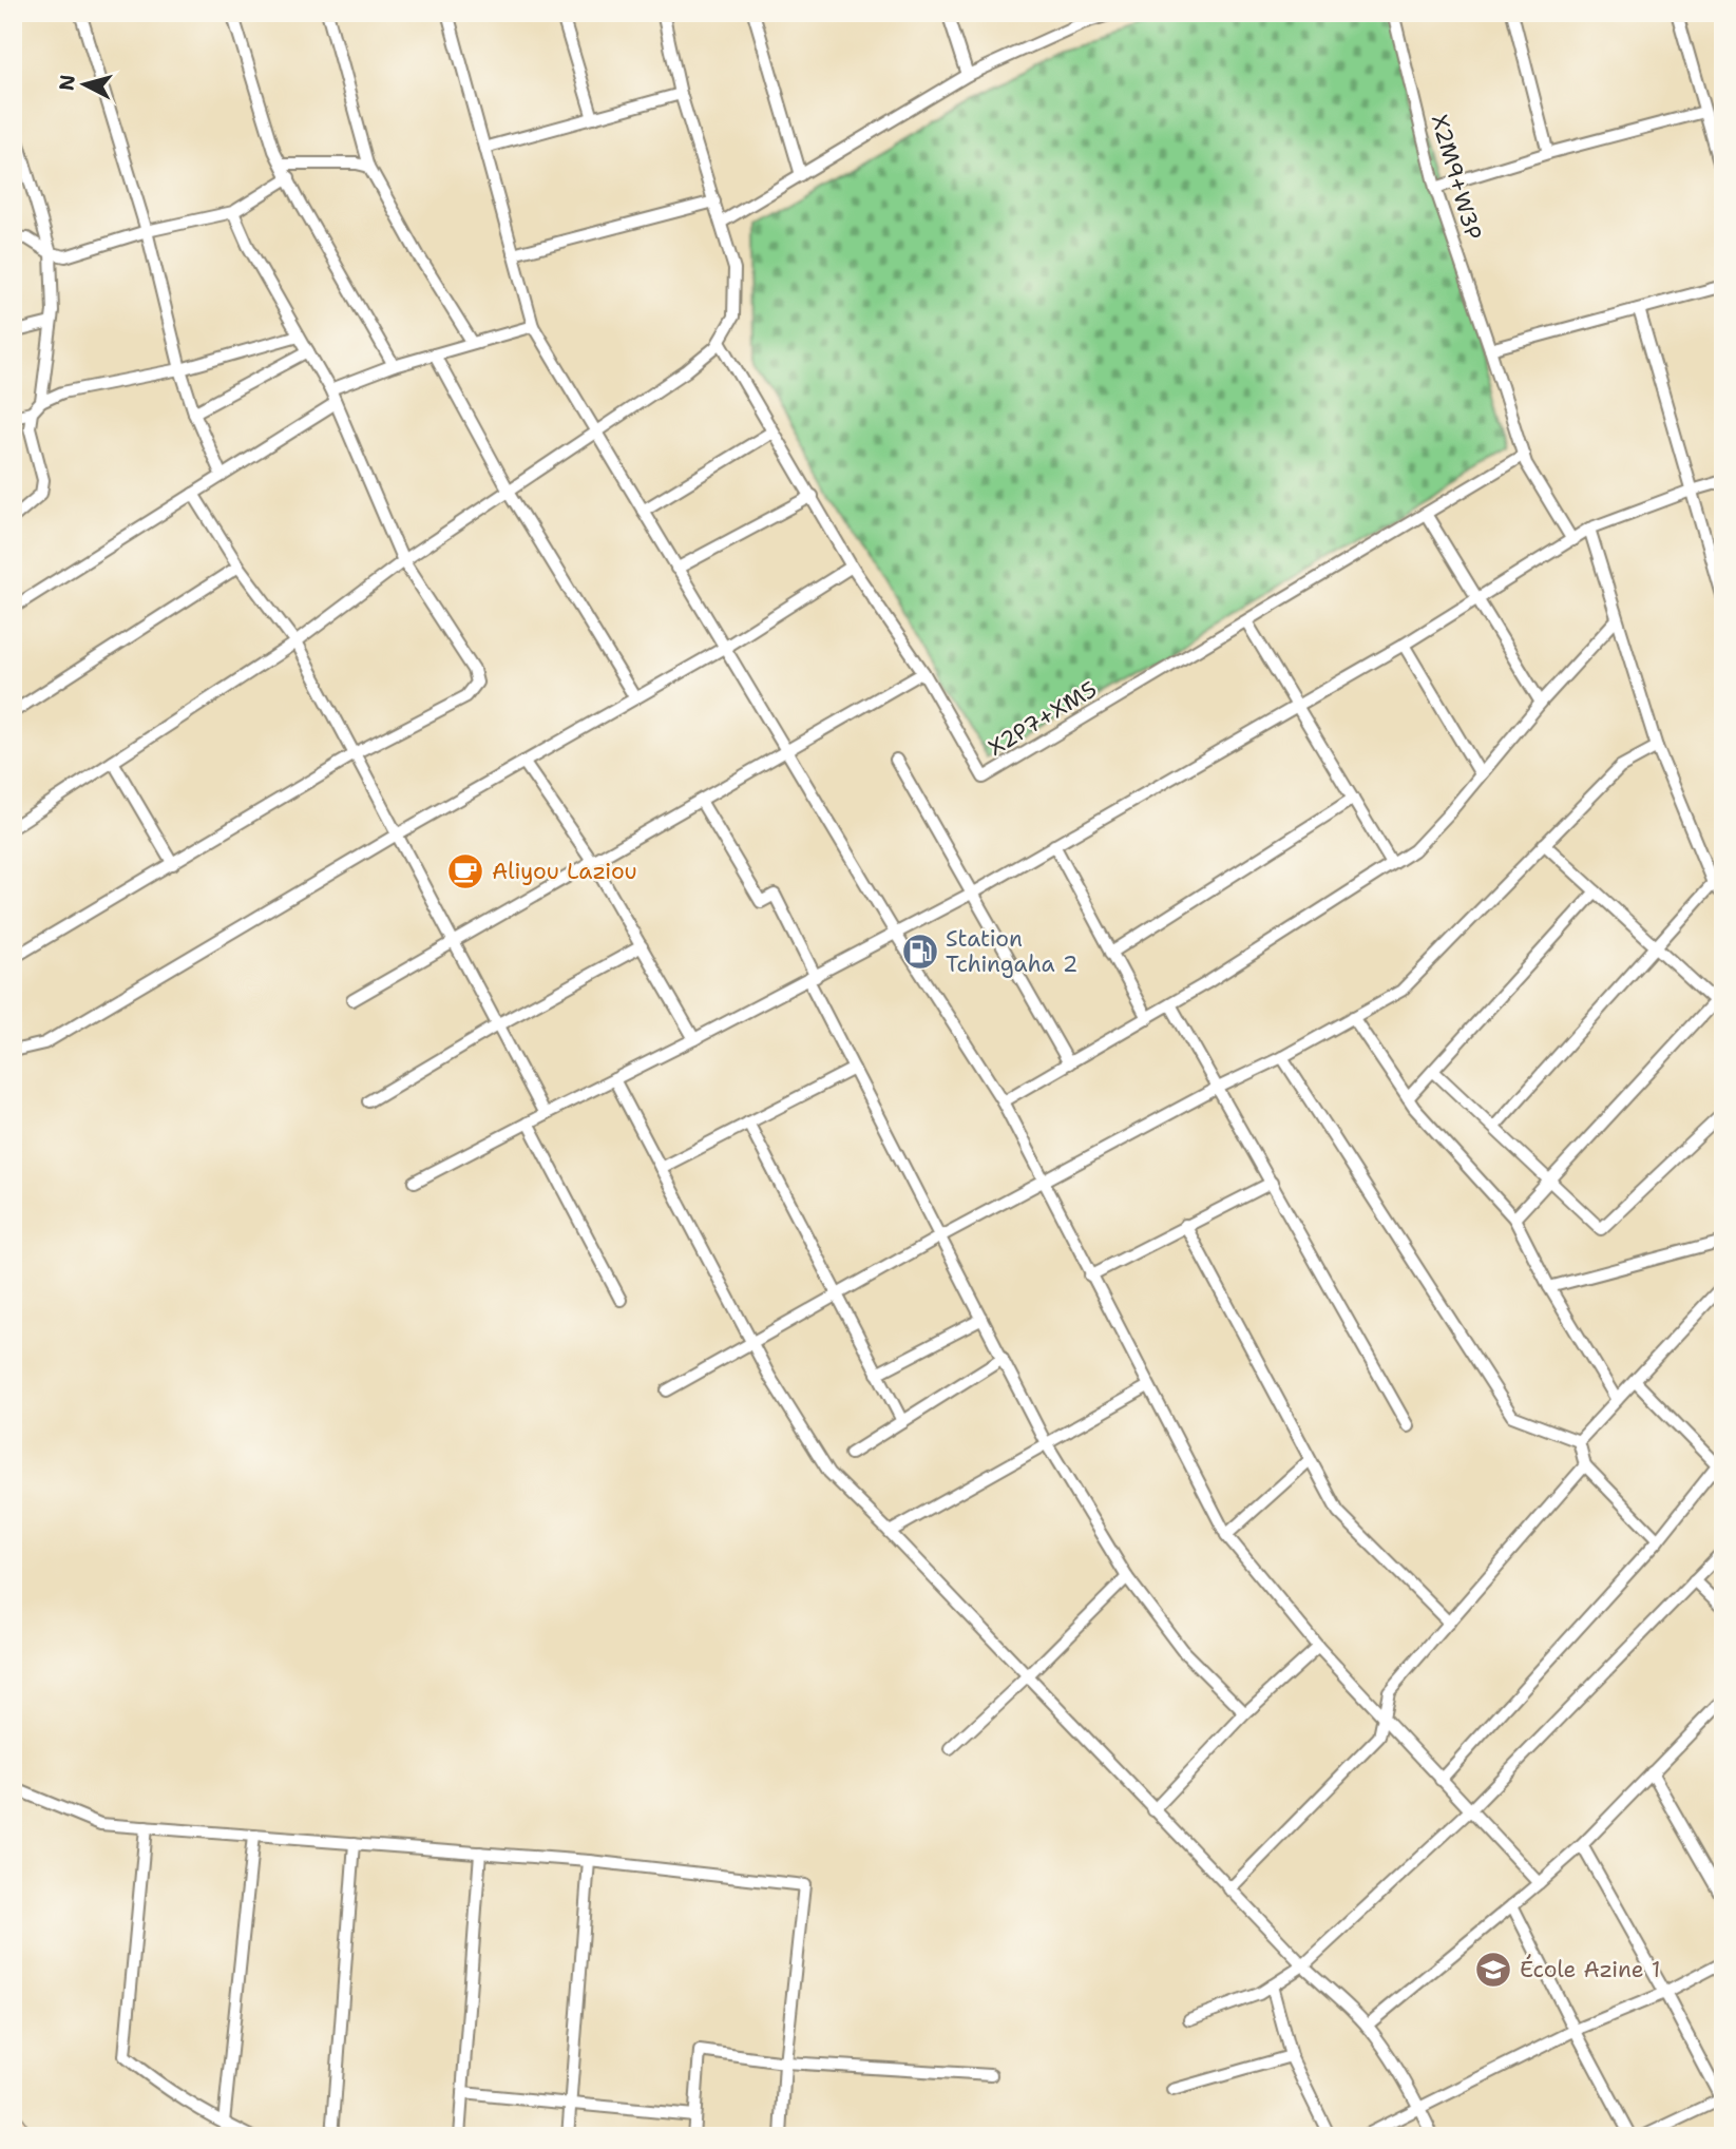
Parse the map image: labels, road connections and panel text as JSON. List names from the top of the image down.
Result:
{
  "streets": {
    "street": ["X2M9+W3P", "X2P7+XM5"]
  },
  "crossings": [
    ["X2M9+W3P", "X2P7+XM5"]
  ],
  "places": {
    "cafe": ["Aliyou Laziou"],
    "fuel station": ["Station Tchingaha 2"],
    "school or university": ["École Azine 1"]
  },
  "north": "left"
}
